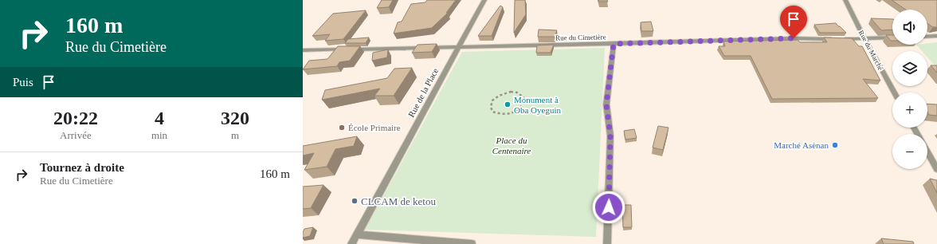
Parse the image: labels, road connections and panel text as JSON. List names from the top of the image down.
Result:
{
  "streets": {
    "street": ["Rue du Cimetière", "Rue du Marché", "Rue de la Place"]
  },
  "crossings": [
    ["Rue du Cimetière", "Rue de la Place"]
  ],
  "parks": ["Place du Centenaire"],
  "places": [
    "Monument à Oba Oyeguin",
    "École Primaire",
    "Marché Asènan",
    "CLCAM de ketou"
  ],
  "page": {
    "turn": ["160 m", "Rue du Cimetière"],
    "map_buttons": ["+", "−"],
    "then": "Puis",
    "eta": [
      "20:22",
      "Arrivée",
      "4",
      "min",
      "320",
      "m"
    ],
    "list": [
      {
        "name": "Tournez à droite",
        "note": "Rue du Cimetière",
        "value": "160 m"
      }
    ]
  }
}
